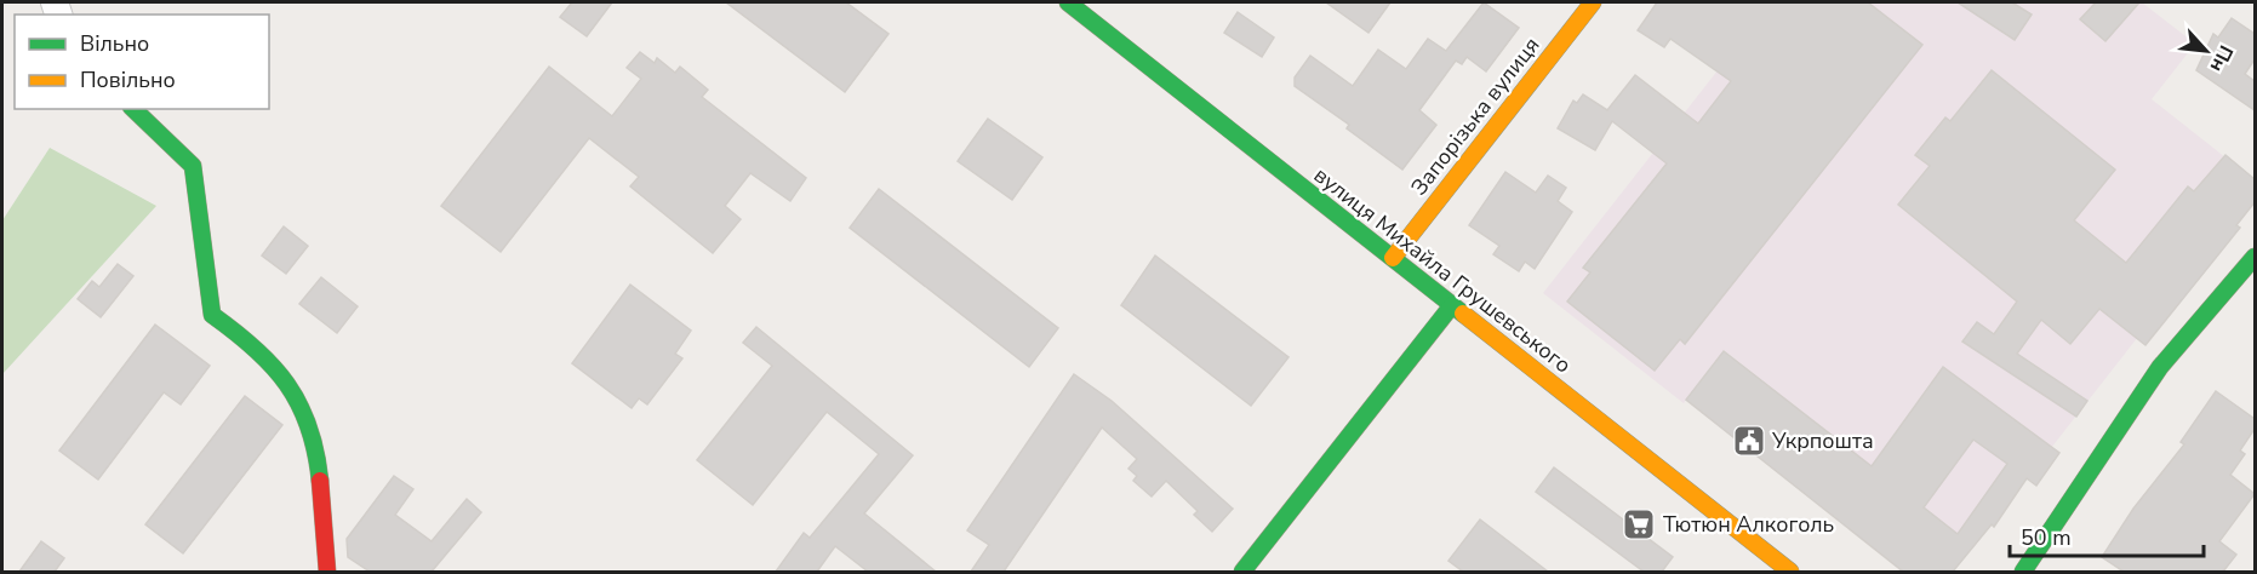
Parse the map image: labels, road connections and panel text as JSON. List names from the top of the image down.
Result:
{
  "streets": {
    "street": ["Запорізька вулиця", "вулиця Михайла Грушевського"]
  },
  "crossings": [
    ["Запорізька вулиця", "вулиця Михайла Грушевського"]
  ],
  "places": {
    "public building": ["Укрпошта"],
    "supermarket": ["Тютюн Алкоголь"]
  },
  "legend": ["Вільно", "Повільно"],
  "scale_bar": "50 m",
  "north": "bottom right"
}
